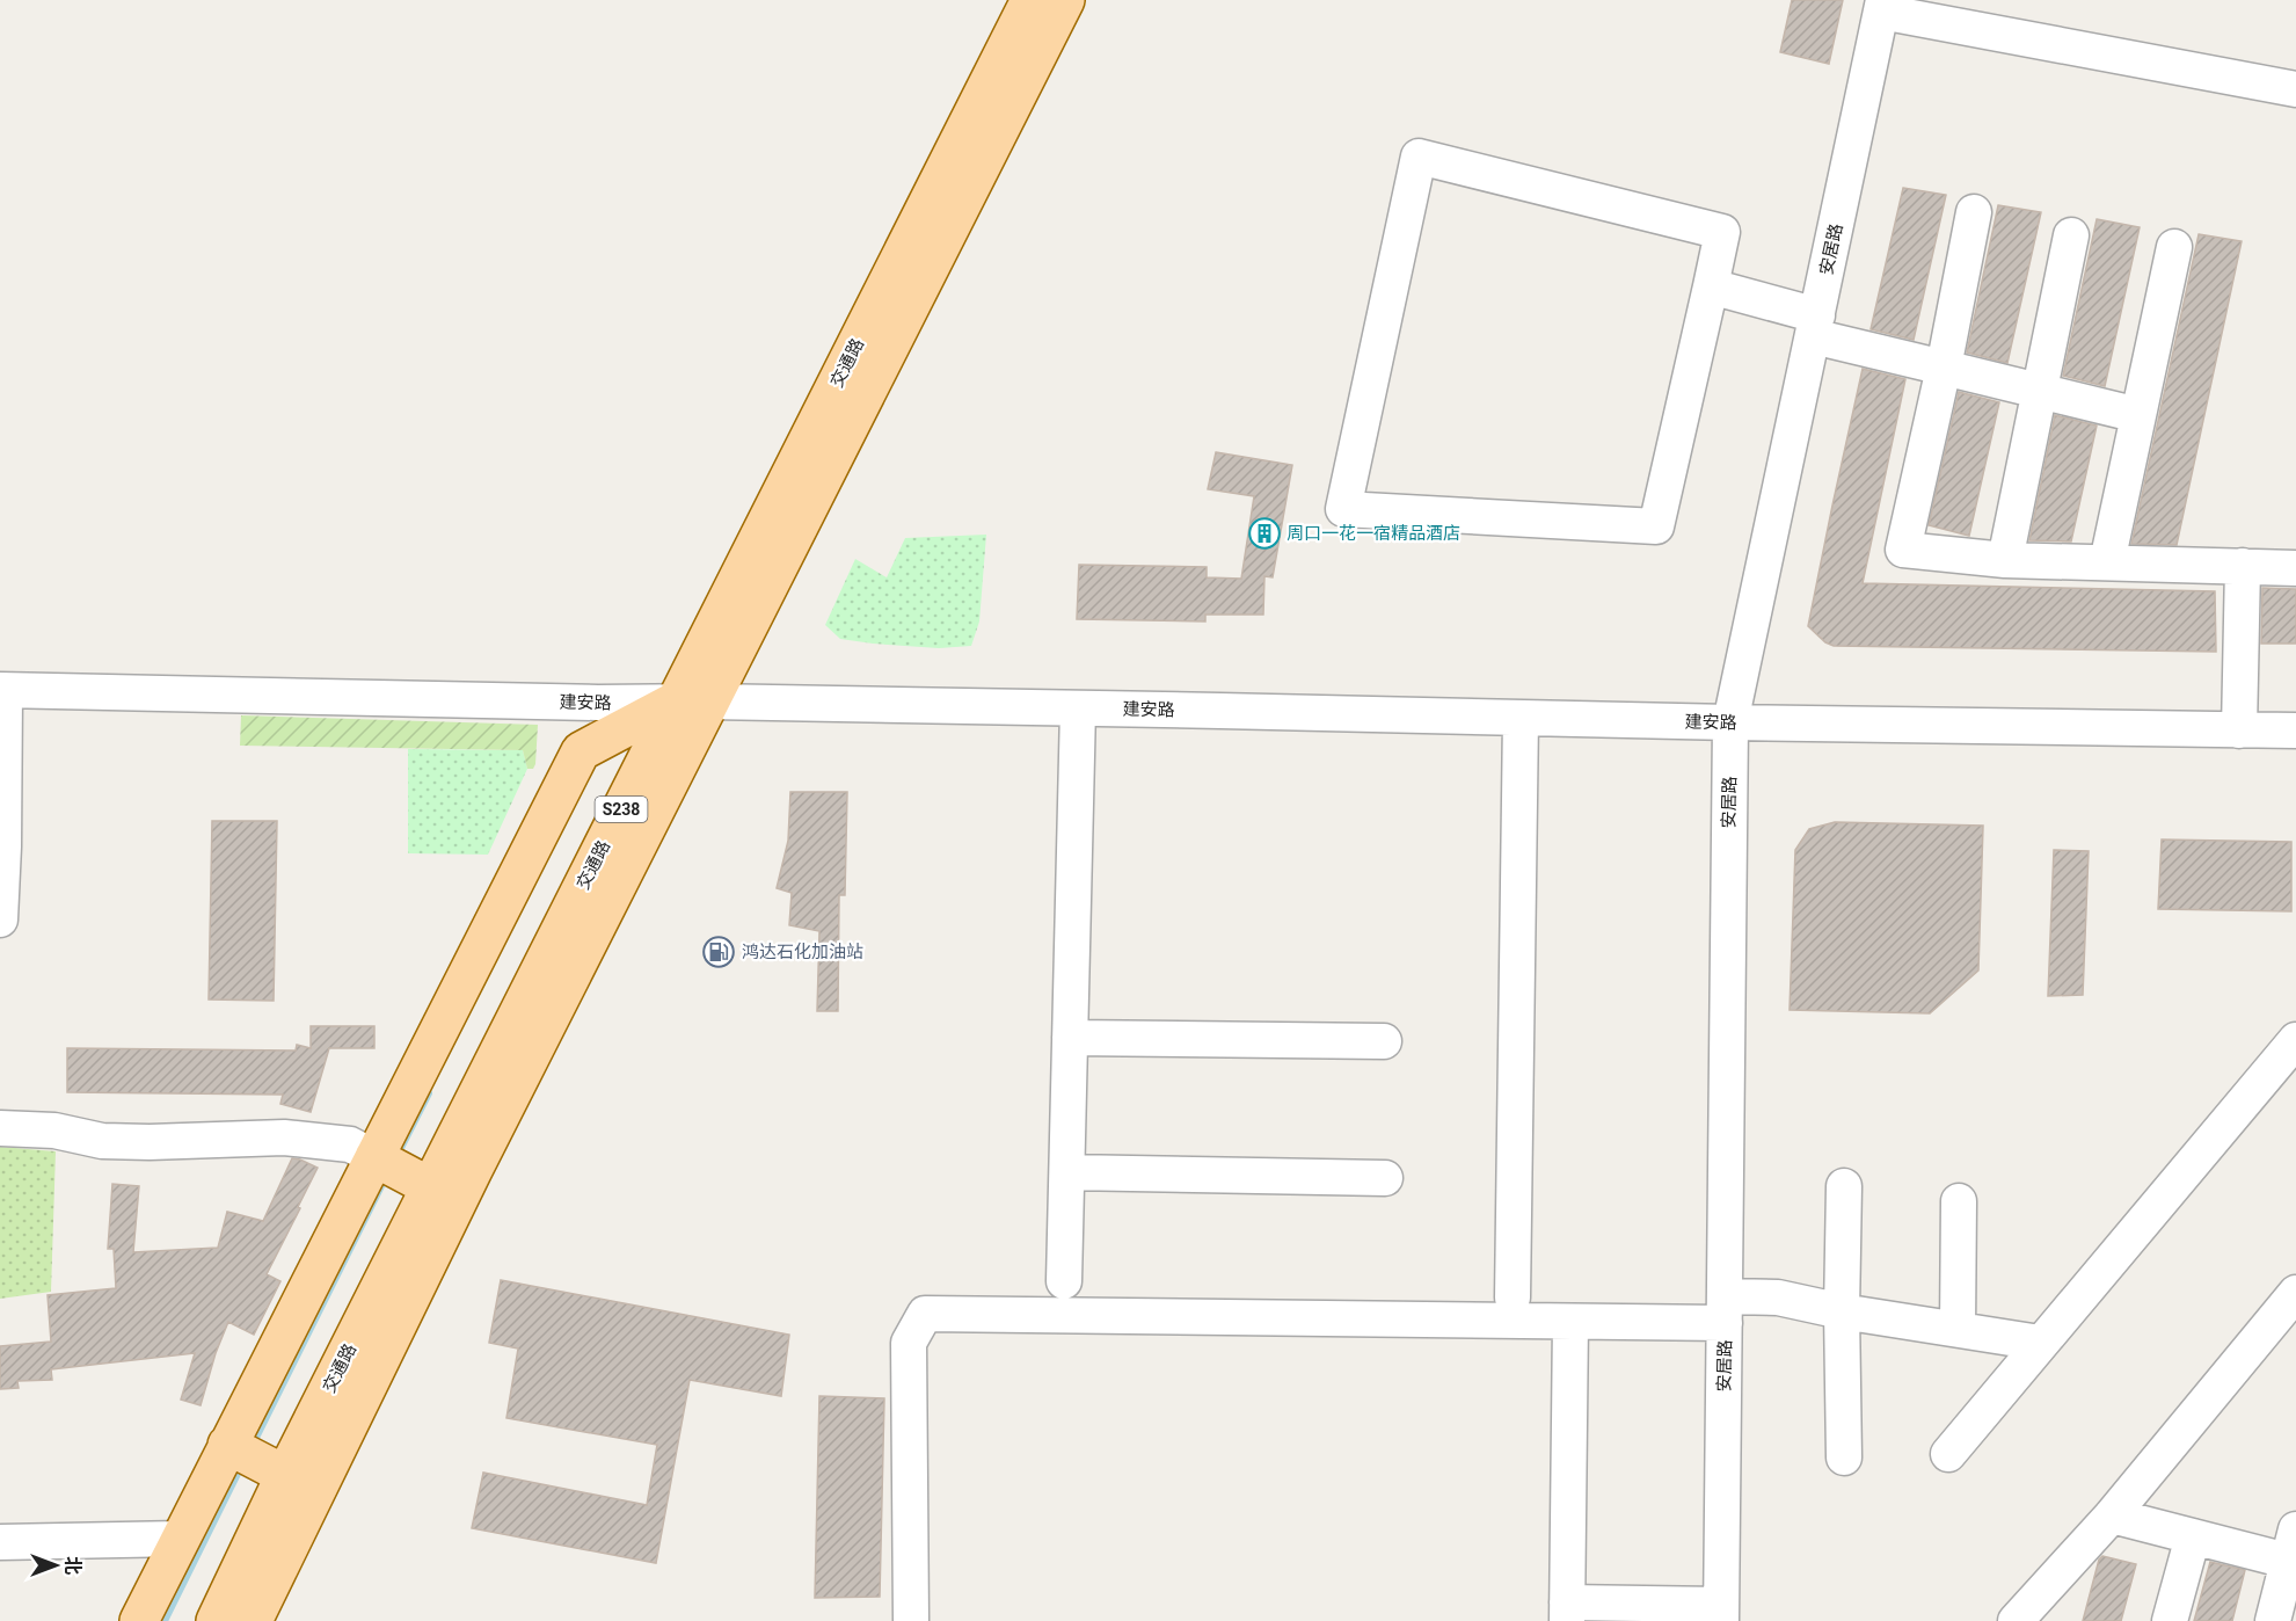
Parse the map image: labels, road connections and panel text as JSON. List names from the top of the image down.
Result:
{
  "streets": {
    "main road": ["交通路", "S238"],
    "street": ["安居路", "建安路"]
  },
  "crossings": [
    ["安居路", "建安路"],
    ["交通路", "建安路"]
  ],
  "places": {
    "building": ["周口一花一宿精品酒店"],
    "fuel station": ["鸿达石化加油站"]
  },
  "north": "right"
}
